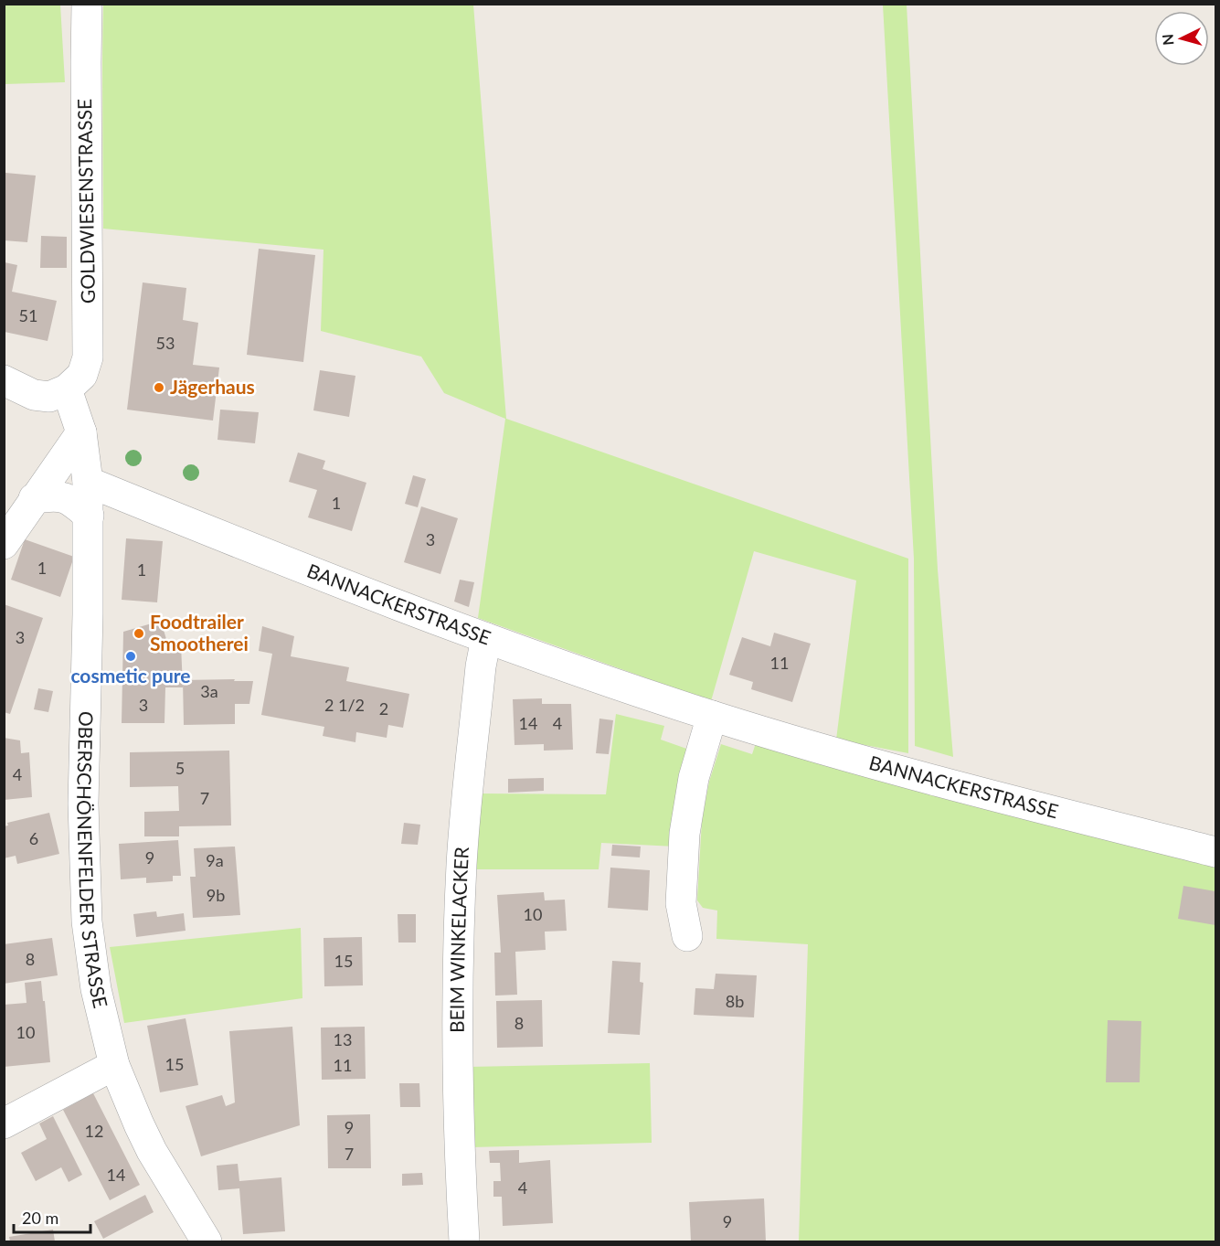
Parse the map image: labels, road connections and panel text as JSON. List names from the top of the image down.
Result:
{
  "streets": {
    "street": [
      "GOLDWIESENSTRASSE",
      "BANNACKERSTRASSE",
      "OBERSCHÖNENFELDER STRASSE",
      "BEIM WINKELACKER"
    ]
  },
  "crossings": [
    ["GOLDWIESENSTRASSE", "OBERSCHÖNENFELDER STRASSE"],
    ["BANNACKERSTRASSE", "OBERSCHÖNENFELDER STRASSE"],
    ["BANNACKERSTRASSE", "BEIM WINKELACKER"]
  ],
  "places": ["Jägerhaus", "Foodtrailer Smootherei", "cosmetic pure"],
  "house_numbers": [
    "51",
    "53",
    "1",
    "3",
    "1",
    "1",
    "3",
    "11",
    "3a",
    "3",
    "2 1/2",
    "2",
    "14",
    "4",
    "5",
    "4",
    "7",
    "6",
    "9",
    "9a",
    "9b",
    "10",
    "8",
    "15",
    "8b",
    "8",
    "10",
    "13",
    "15",
    "11",
    "9",
    "12",
    "7",
    "14",
    "4",
    "9"
  ],
  "scale_bar": "20 m",
  "north": "left"
}
